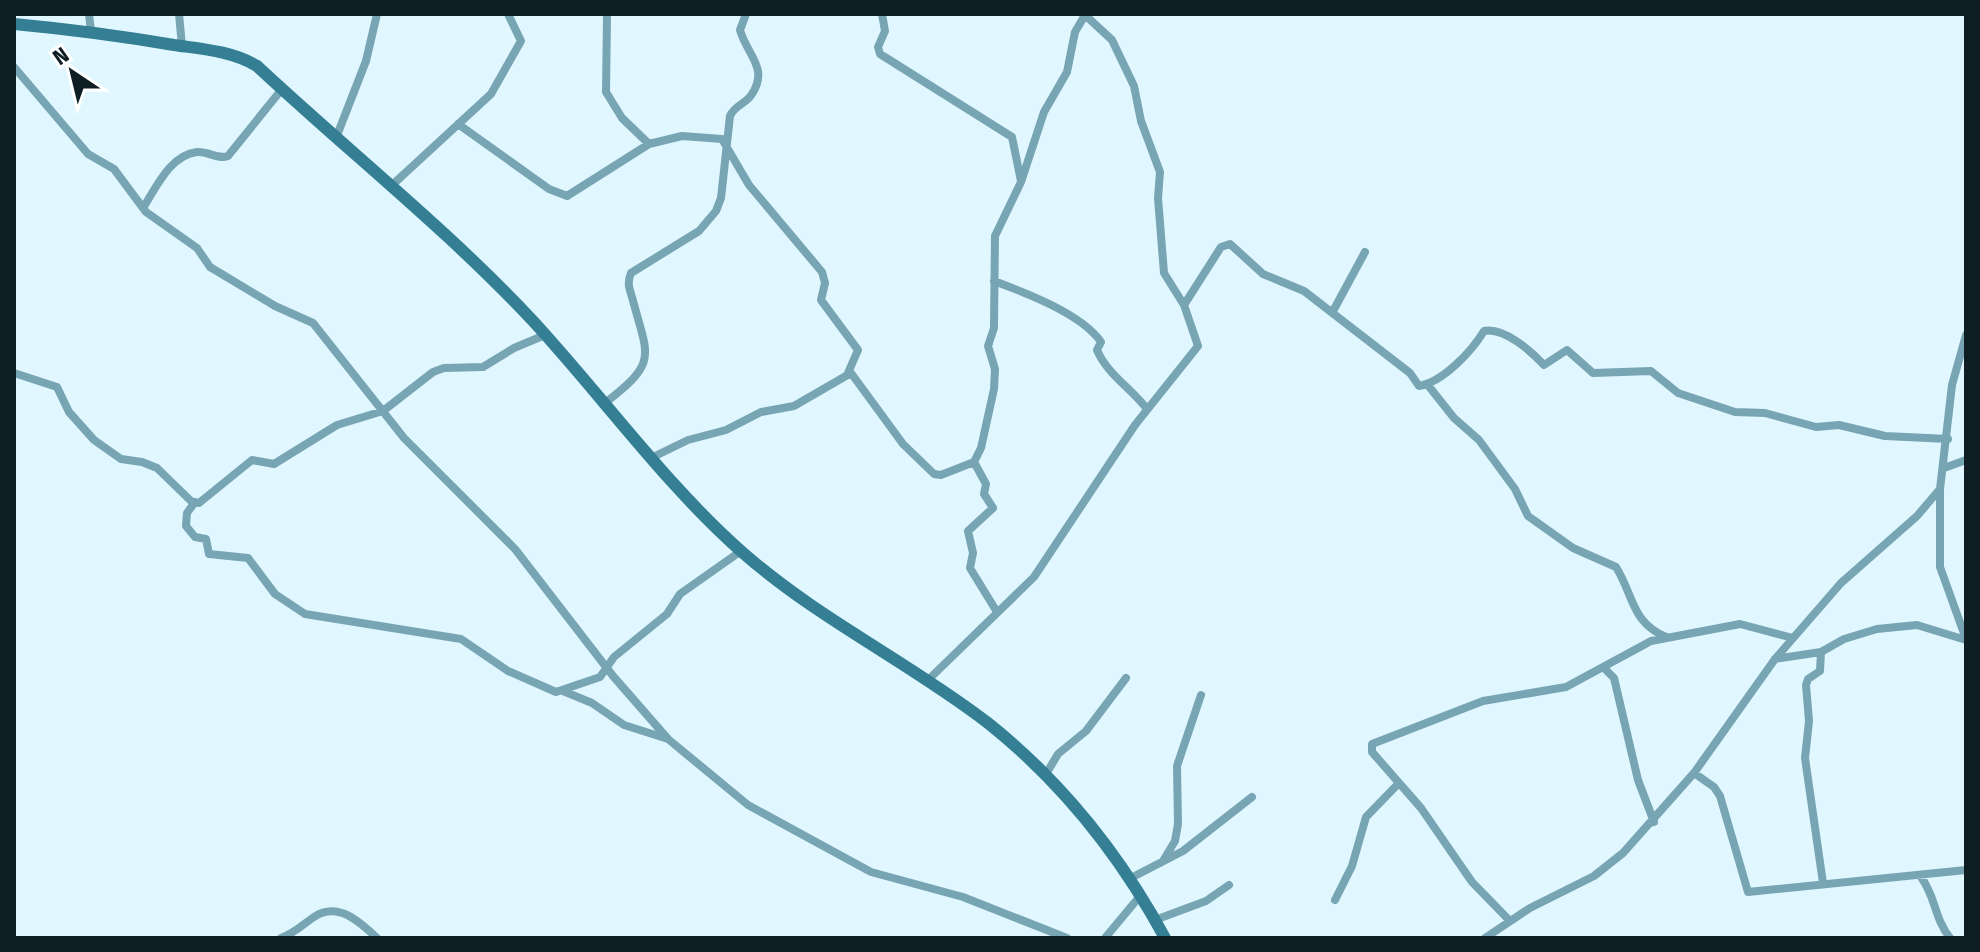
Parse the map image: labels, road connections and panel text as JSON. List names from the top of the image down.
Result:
{
  "north": "top left"
}
